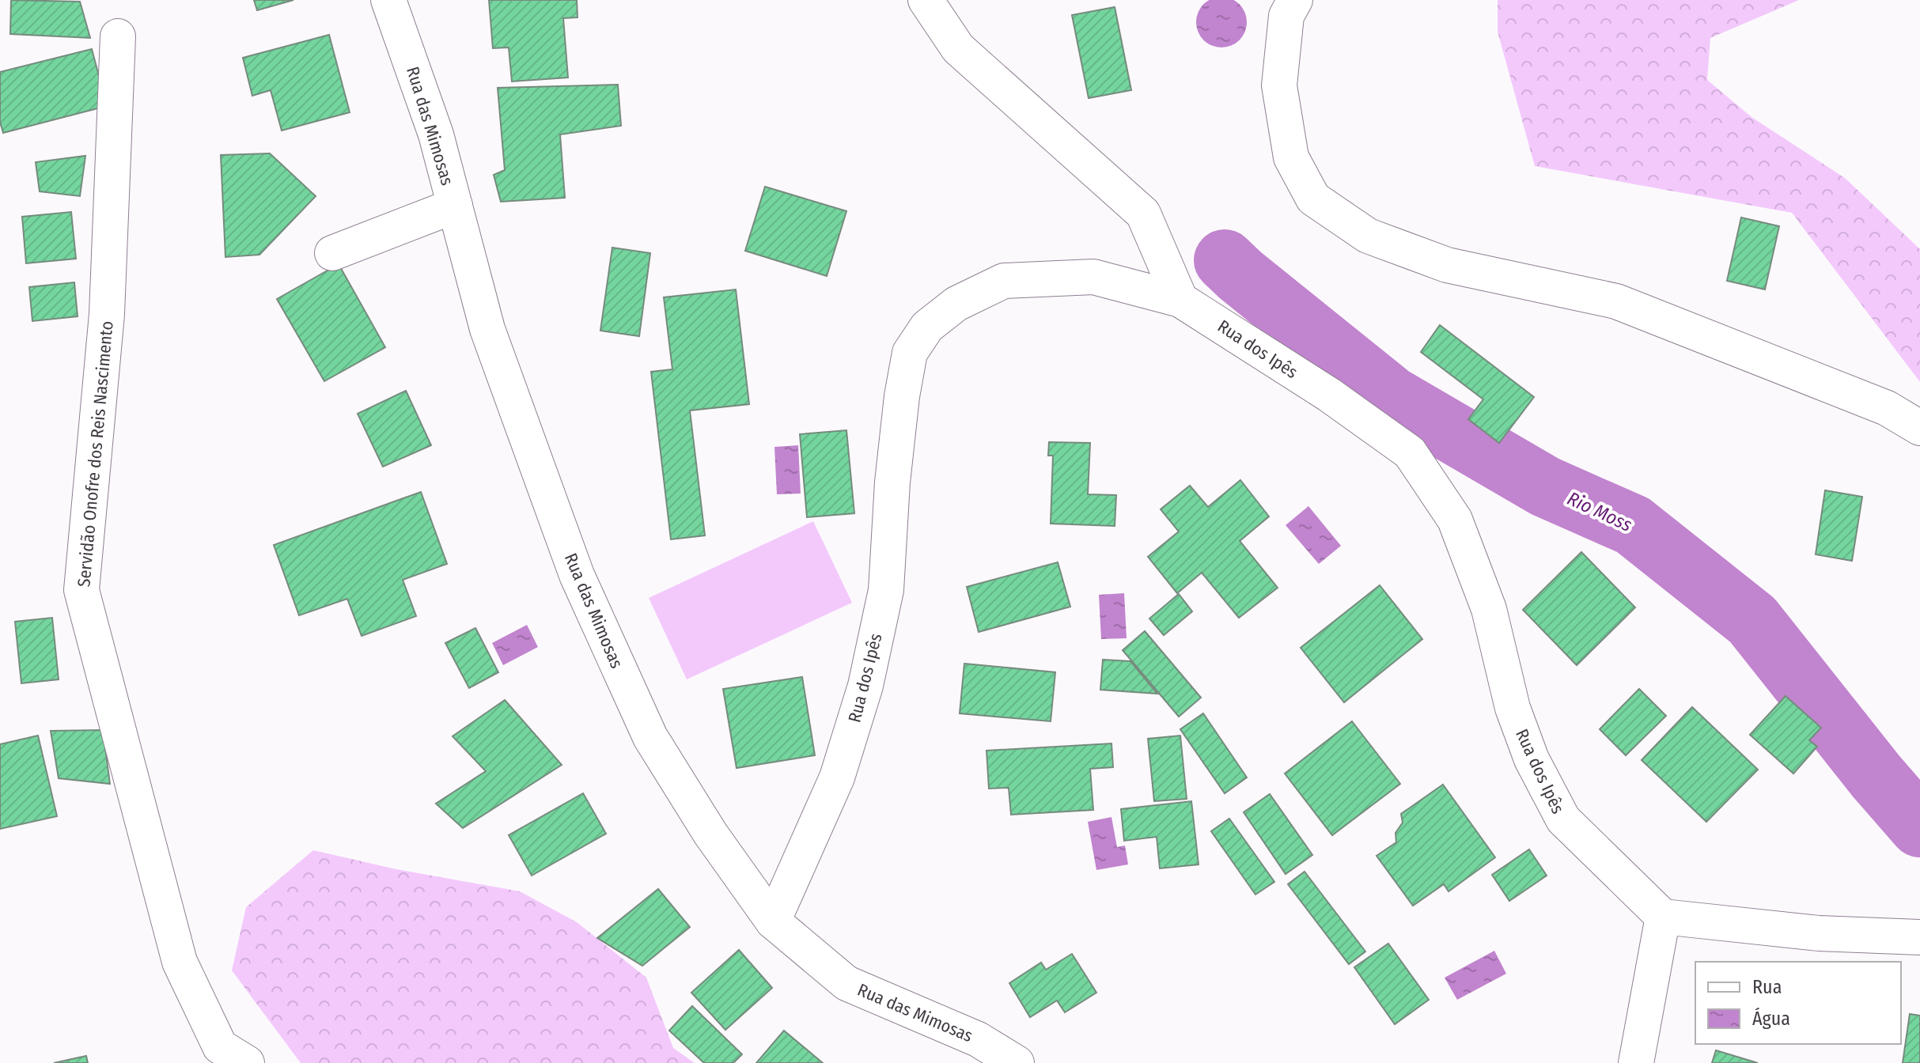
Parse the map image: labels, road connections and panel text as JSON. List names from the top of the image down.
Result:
{
  "streets": {
    "street": ["Rua das Mimosas", "Rua dos Ipês", "Servidão Onofre dos Reis Nascimento"]
  },
  "crossings": [
    ["Rua das Mimosas", "Rua dos Ipês"]
  ],
  "water": ["Rio Moss"],
  "legend": ["Rua", "Água"]
}
